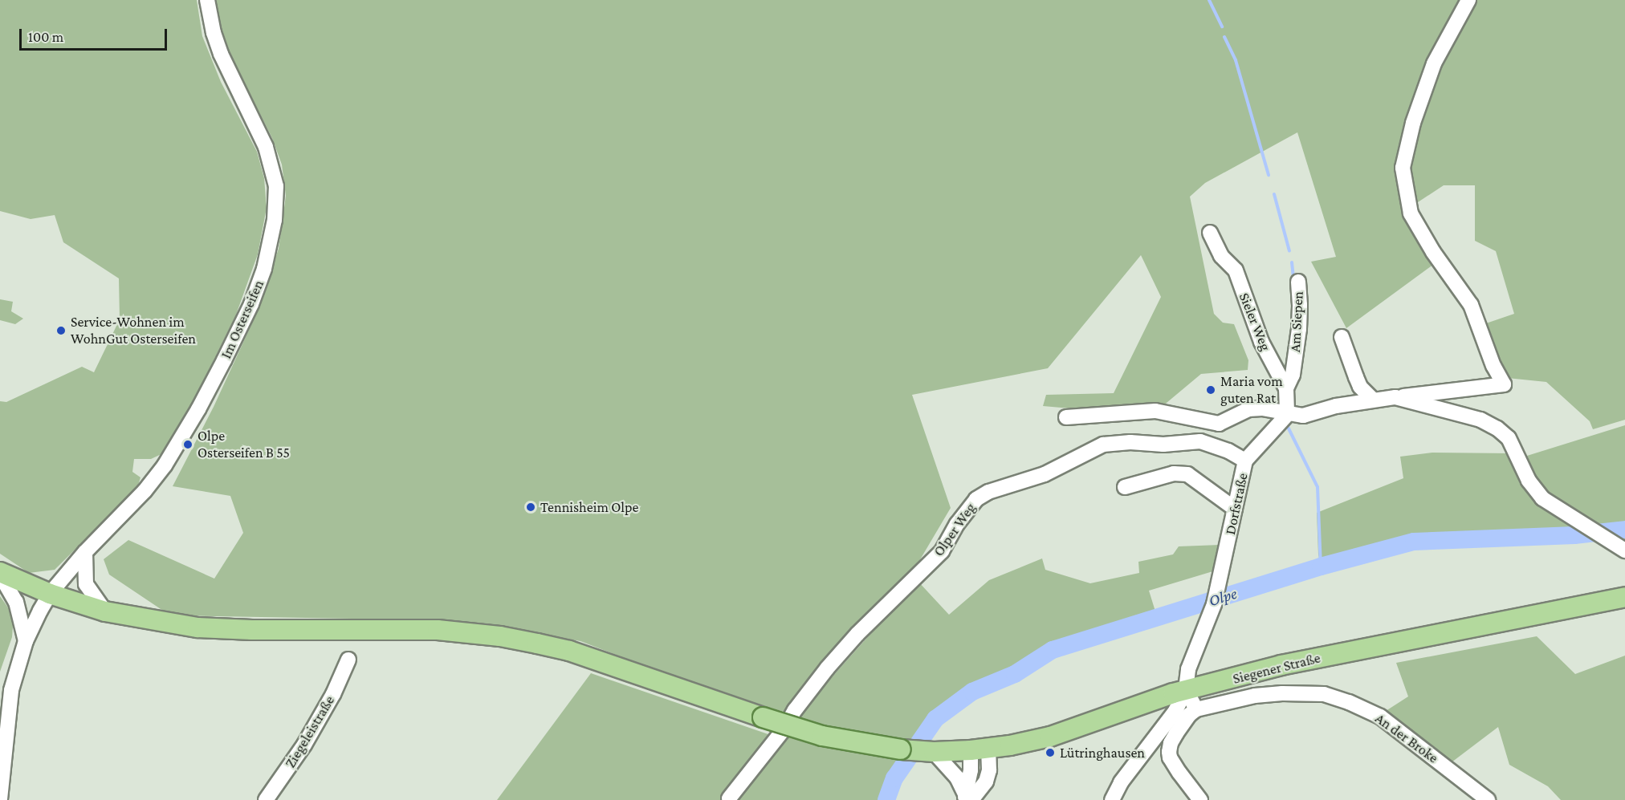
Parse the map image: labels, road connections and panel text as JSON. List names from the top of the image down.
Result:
{
  "streets": {
    "main road": ["Siegener Straße"],
    "street": [
      "Im Osterseifen",
      "Sieler Weg",
      "Am Siepen",
      "Dorfstraße",
      "Olper Weg",
      "Ziegeleistraße",
      "An der Broke"
    ]
  },
  "crossings": [
    ["Im Osterseifen", "Siegener Straße"],
    ["Sieler Weg", "Am Siepen"],
    ["Sieler Weg", "Dorfstraße"],
    ["Dorfstraße", "Olper Weg"],
    ["Dorfstraße", "Siegener Straße"]
  ],
  "water": ["Olpe"],
  "places": [
    "Service-Wohnen im WohnGut Osterseifen",
    "Maria vom guten Rat",
    "Olpe Osterseifen B 55",
    "Tennisheim Olpe",
    "Lütringhausen"
  ],
  "scale_bar": "100 m"
}
